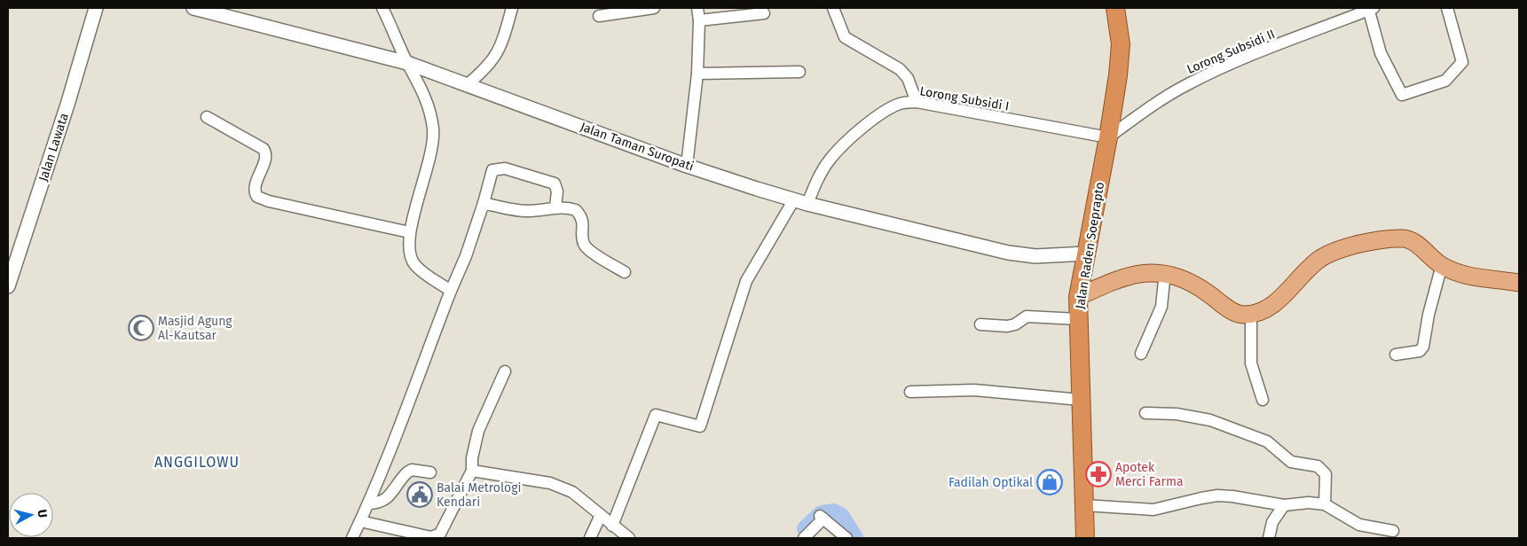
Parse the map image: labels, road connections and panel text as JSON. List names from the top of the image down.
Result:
{
  "streets": {
    "highway": ["Jalan Raden Soeprapto"],
    "street": [
      "Lorong Subsidi II",
      "Lorong Subsidi I",
      "Jalan Taman Suropati",
      "Jalan Lawata"
    ]
  },
  "crossings": [
    ["Lorong Subsidi II", "Lorong Subsidi I"],
    ["Lorong Subsidi II", "Jalan Raden Soeprapto"],
    ["Lorong Subsidi I", "Jalan Taman Suropati"],
    ["Lorong Subsidi I", "Jalan Raden Soeprapto"],
    ["Jalan Taman Suropati", "Jalan Raden Soeprapto"]
  ],
  "districts": ["ANGGILOWU"],
  "places": {
    "mosque": ["Masjid Agung Al-Kautsar"],
    "pharmacy": ["Apotek Merci Farma"],
    "shop": ["Fadilah Optikal"],
    "public building": ["Balai Metrologi Kendari"]
  },
  "north": "right"
}
